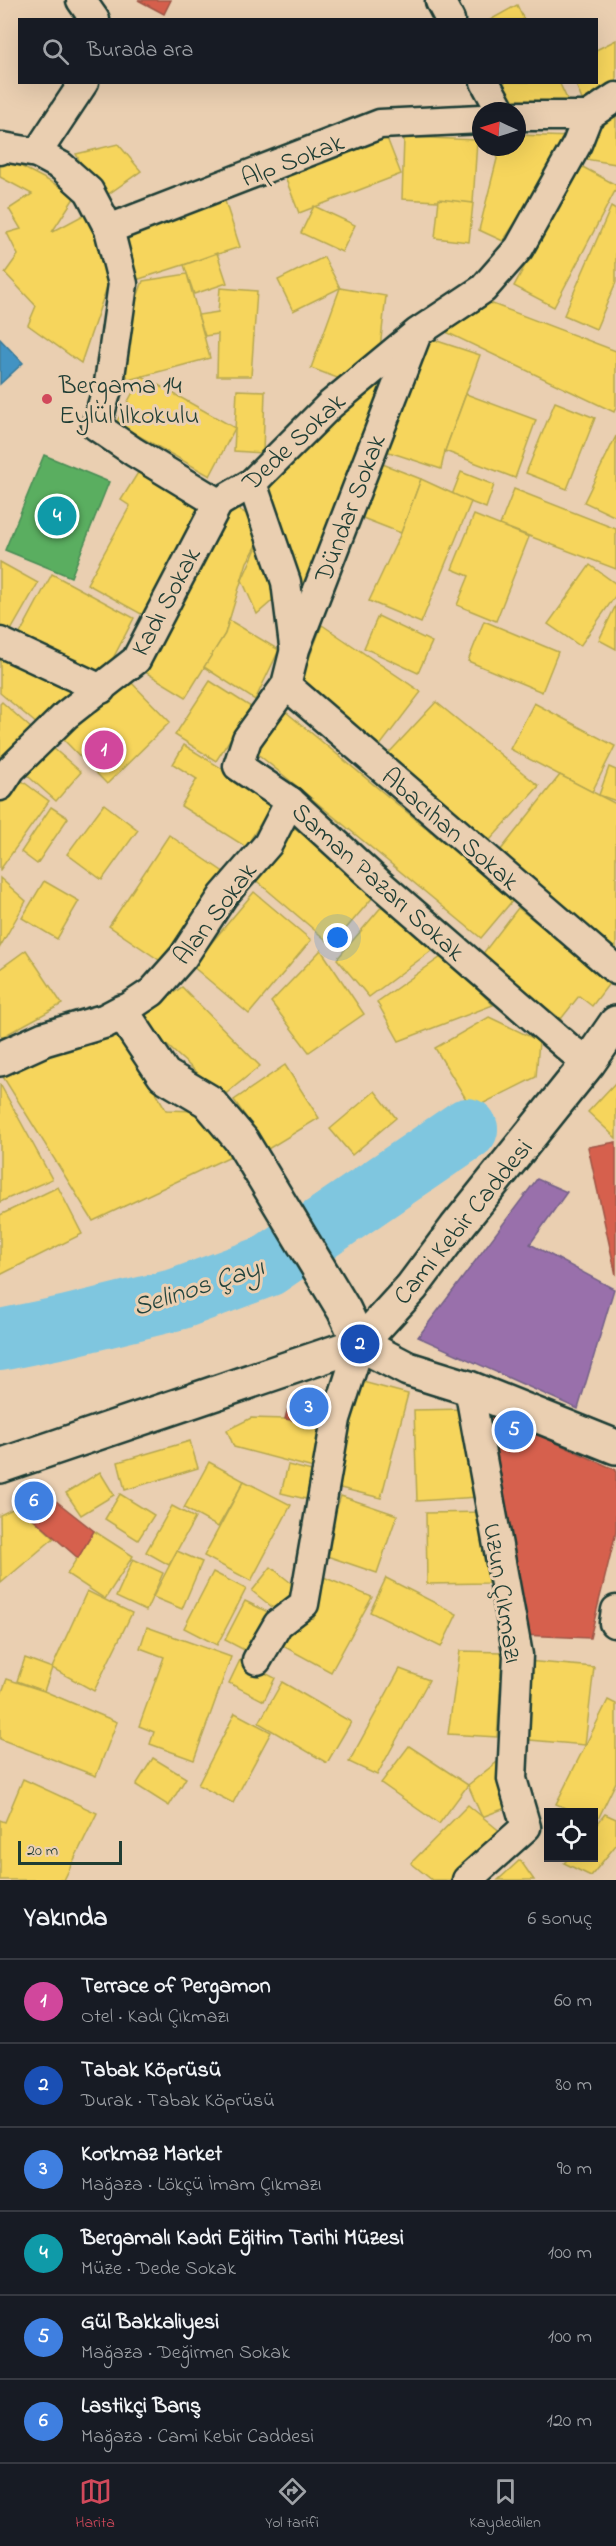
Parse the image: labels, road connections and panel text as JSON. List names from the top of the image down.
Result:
{
  "streets": {
    "main road": ["Cami Kebir Caddesi"],
    "street": [
      "Alp Sokak",
      "Dede Sokak",
      "Dündar Sokak",
      "Kadı Sokak",
      "Abacıhan Sokak",
      "Saman Pazarı Sokak",
      "Alan Sokak",
      "Uzun Çıkmazı"
    ]
  },
  "crossings": [
    ["Alp Sokak", "Dede Sokak"],
    ["Dede Sokak", "Dündar Sokak"],
    ["Dede Sokak", "Kadı Sokak"],
    ["Dündar Sokak", "Abacıhan Sokak"],
    ["Dündar Sokak", "Saman Pazarı Sokak"],
    ["Abacıhan Sokak", "Saman Pazarı Sokak"],
    ["Saman Pazarı Sokak", "Alan Sokak"],
    ["Saman Pazarı Sokak", "Cami Kebir Caddesi"]
  ],
  "water": ["Selinos Çayı"],
  "places": ["Bergama 14 Eylül İlkokulu"],
  "scale_bar": "20 m",
  "north": "left",
  "page": {
    "search": "Burada ara",
    "pins": [
      "4",
      "1",
      "2",
      "3",
      "5",
      "6"
    ],
    "scale": "20 m",
    "heading": ["Yakında", "6 sonuç"],
    "list": [
      {
        "mark": "1",
        "name": "Terrace of Pergamon",
        "note": "Otel · Kadı Çıkmazı",
        "value": "60 m"
      },
      {
        "mark": "2",
        "name": "Tabak Köprüsü",
        "note": "Durak · Tabak Köprüsü",
        "value": "80 m"
      },
      {
        "mark": "3",
        "name": "Korkmaz Market",
        "note": "Mağaza · Lökçü İmam Çıkmazı",
        "value": "90 m"
      },
      {
        "mark": "4",
        "name": "Bergamalı Kadri Eğitim Tarihi Müzesi",
        "note": "Müze · Dede Sokak",
        "value": "100 m"
      },
      {
        "mark": "5",
        "name": "Gül Bakkaliyesi",
        "note": "Mağaza · Değirmen Sokak",
        "value": "100 m"
      },
      {
        "mark": "6",
        "name": "Lastikçi Barış",
        "note": "Mağaza · Cami Kebir Caddesi",
        "value": "120 m"
      }
    ],
    "nav": ["Harita", "Yol tarifi", "Kaydedilen"]
  }
}
